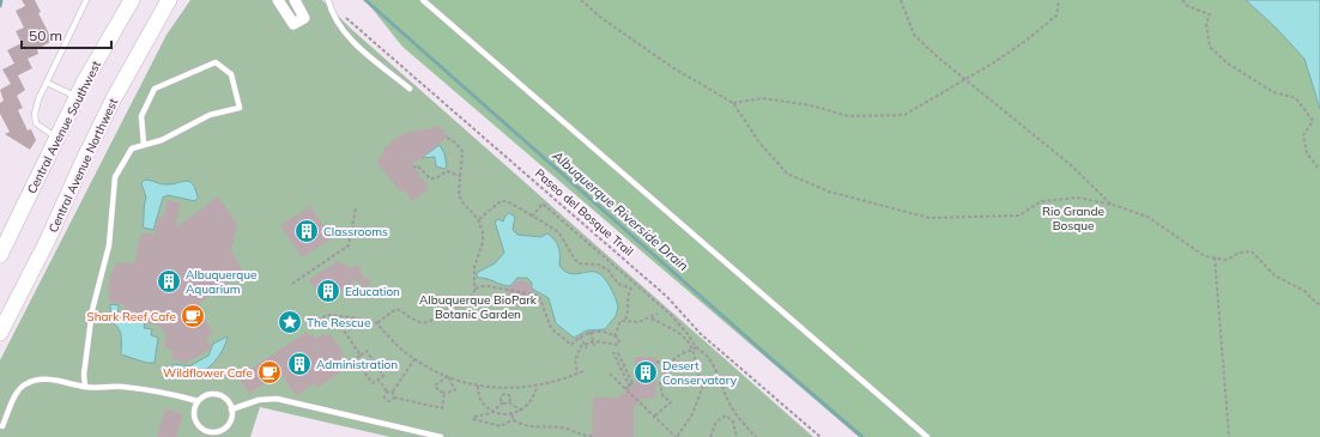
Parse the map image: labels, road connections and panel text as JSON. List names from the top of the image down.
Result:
{
  "streets": {
    "main road": ["Central Avenue Southwest", "Central Avenue Northwest"],
    "path": ["Paseo del Bosque Trail"]
  },
  "water": ["Albuquerque Riverside Drain"],
  "parks": ["Rio Grande Bosque", "Albuquerque BioPark Botanic Garden"],
  "places": {
    "building": [
      "Classrooms",
      "Albuquerque Aquarium",
      "Education",
      "Administration",
      "Desert Conservatory"
    ],
    "cafe": ["Shark Reef Cafe", "Wildflower Cafe"],
    "place": ["The Rescue"]
  },
  "scale_bar": "50 m"
}
